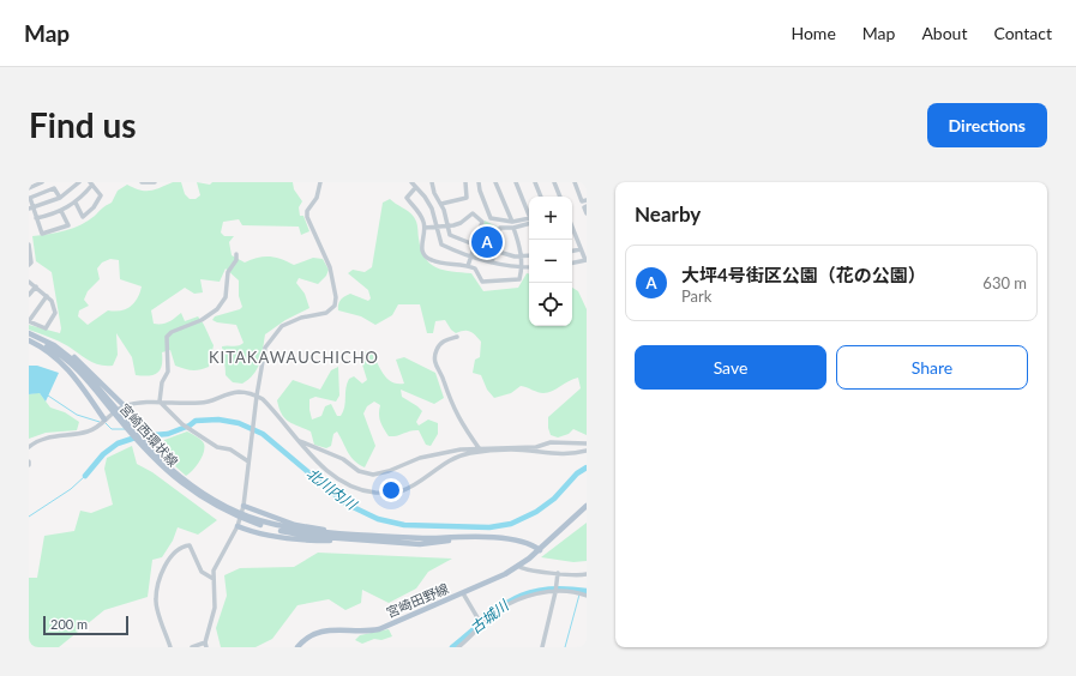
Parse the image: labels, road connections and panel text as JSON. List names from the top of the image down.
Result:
{
  "streets": {
    "main road": ["宮崎西環状線", "宮崎田野線"]
  },
  "crossings": [
    ["宮崎西環状線", "宮崎田野線"]
  ],
  "districts": ["KITAKAWAUCHICHO"],
  "water": ["北川内川", "古城川"],
  "scale_bar": "200 m",
  "page": {
    "header": "Map",
    "nav": [
      "Home",
      "Map",
      "About",
      "Contact"
    ],
    "buttons": [
      "Directions",
      ["Save", "Share"]
    ],
    "title": "Find us",
    "heading": "Nearby",
    "map_buttons": ["+", "−"],
    "pins": "A",
    "list": [
      {
        "mark": "A",
        "name": "大坪4号街区公園（花の公園）",
        "note": "Park",
        "value": "630 m"
      }
    ],
    "scale": "200 m"
  }
}
